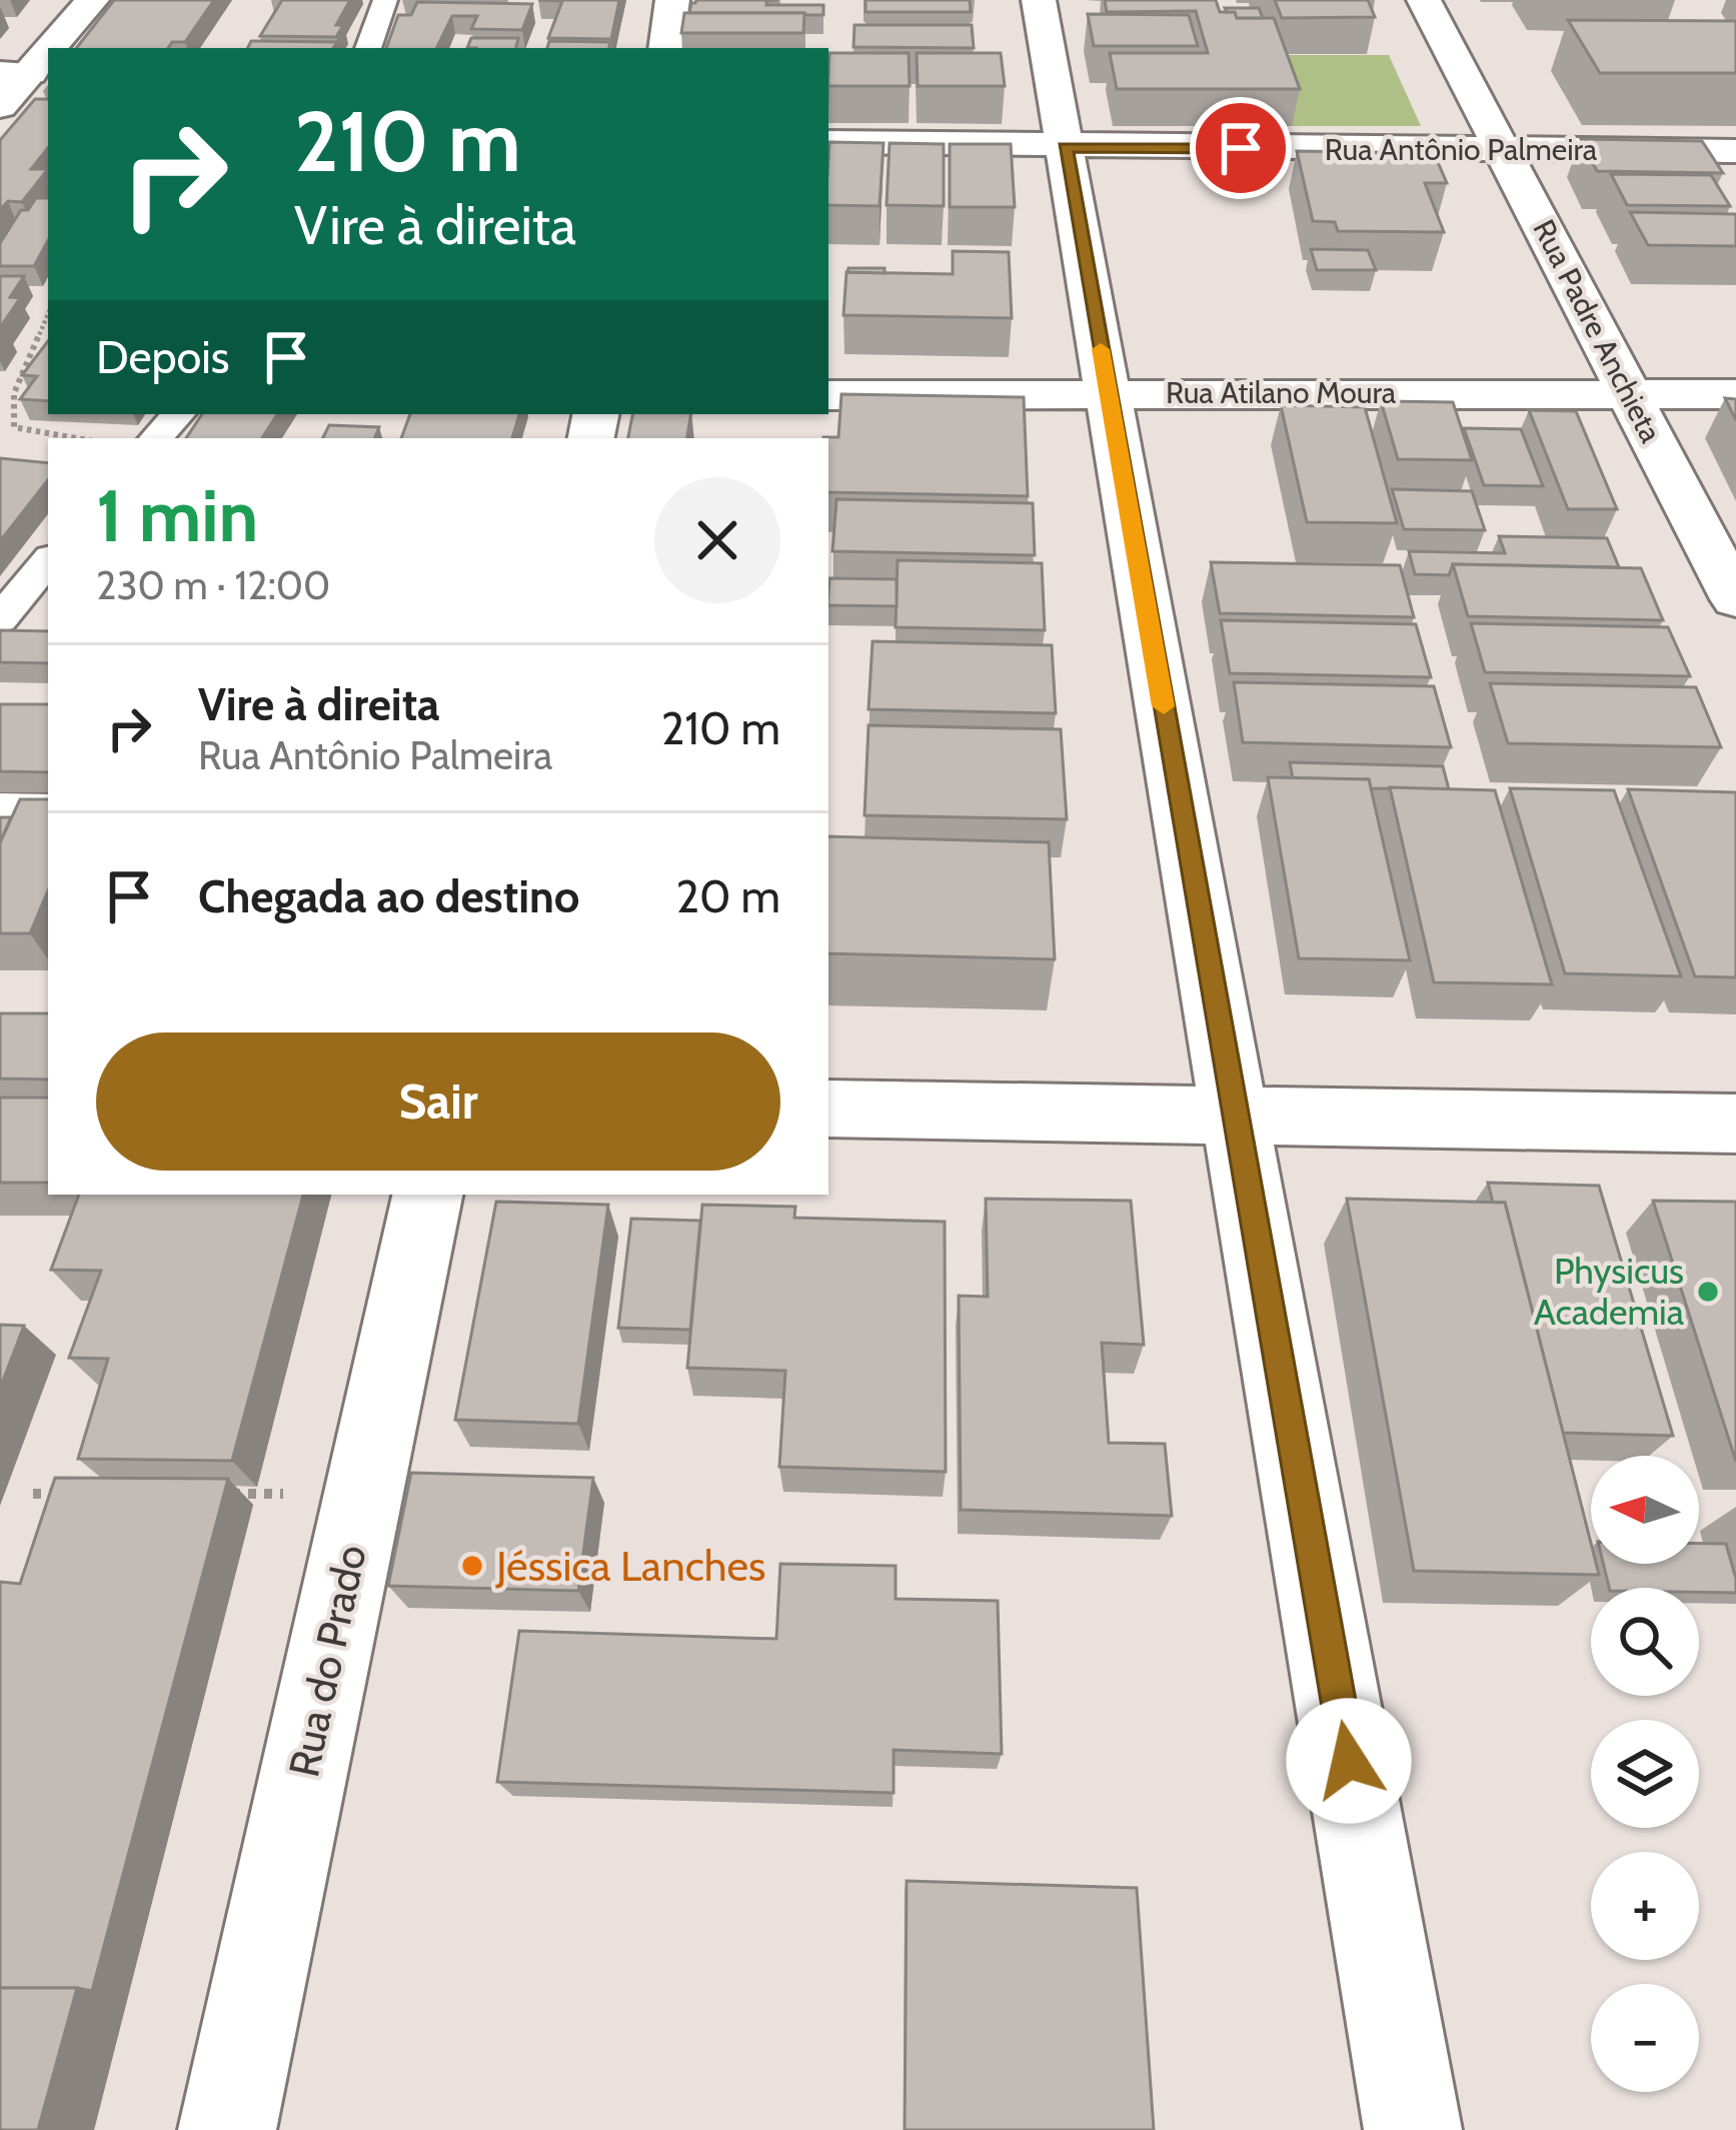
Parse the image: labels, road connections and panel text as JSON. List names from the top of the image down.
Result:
{
  "streets": {
    "street": [
      "Rua Antônio Palmeira",
      "Rua Padre Anchieta",
      "Rua Atilano Moura",
      "Rua do Prado"
    ]
  },
  "crossings": [
    ["Rua Antônio Palmeira", "Rua Padre Anchieta"],
    ["Rua Padre Anchieta", "Rua Atilano Moura"]
  ],
  "places": ["Physicus Academia", "Jéssica Lanches"],
  "north": "left",
  "page": {
    "turn": ["210 m", "Vire à direita"],
    "then": "Depois",
    "heading": ["1 min", "230 m · 12:00"],
    "list": [
      {
        "name": "Vire à direita",
        "note": "Rua Antônio Palmeira",
        "value": "210 m"
      },
      {
        "name": "Chegada ao destino",
        "value": "20 m"
      }
    ],
    "buttons": "Sair",
    "map_buttons": ["+", "−"]
  }
}
